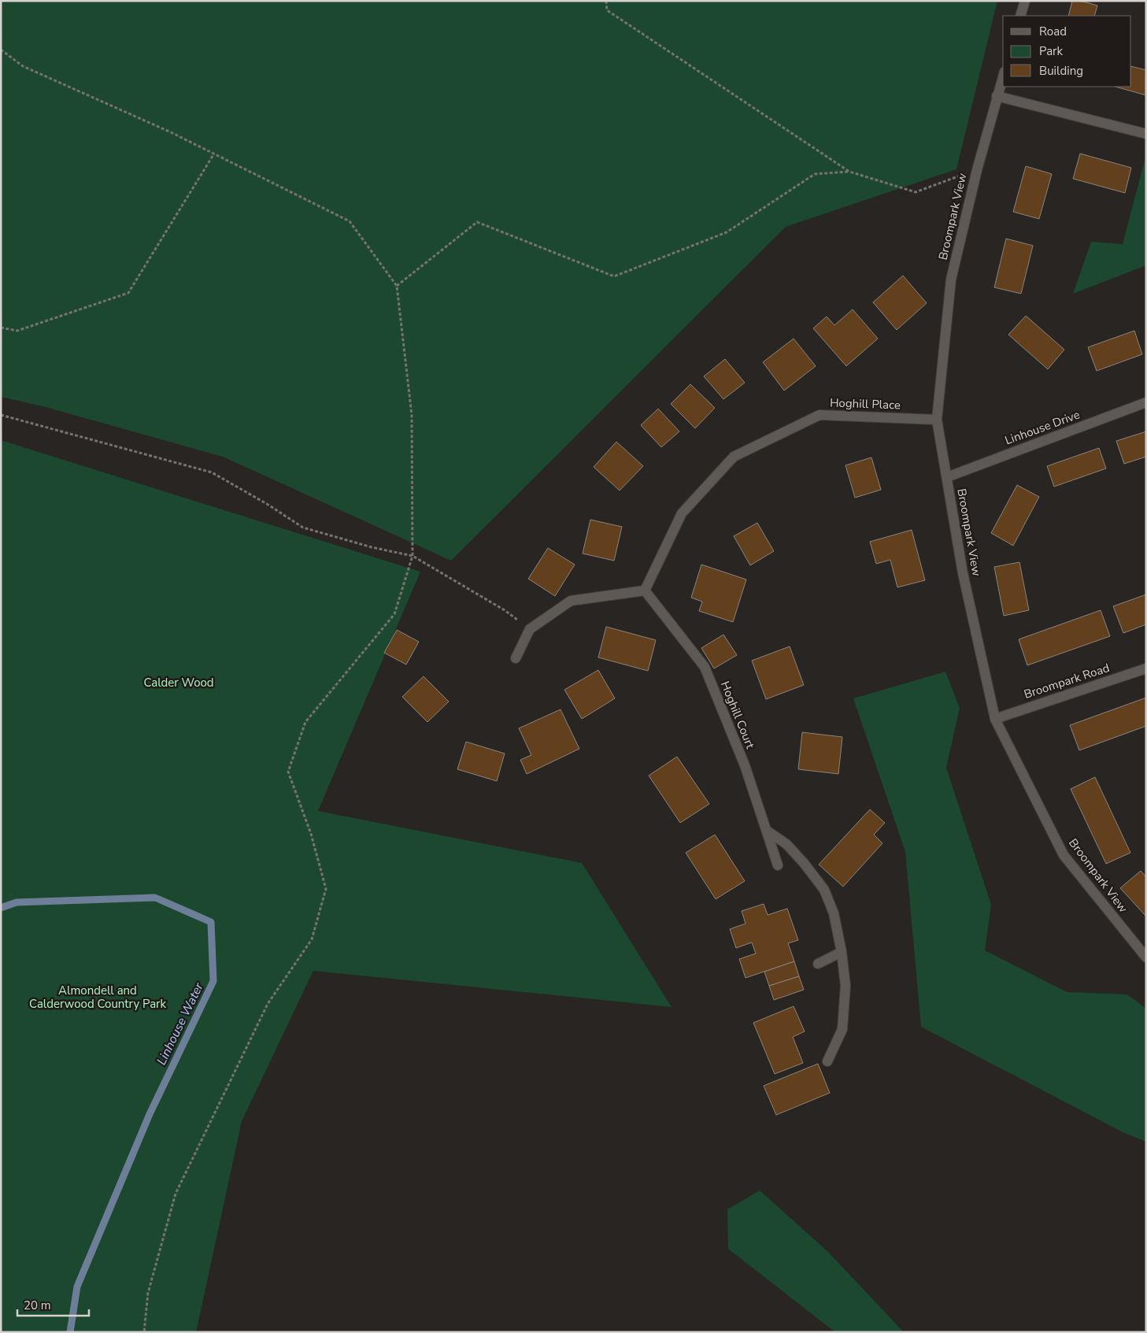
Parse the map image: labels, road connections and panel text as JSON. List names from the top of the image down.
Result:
{
  "streets": {
    "street": [
      "Broompark View",
      "Hoghill Place",
      "Linhouse Drive",
      "Broompark Road",
      "Hoghill Court"
    ]
  },
  "crossings": [
    ["Broompark View", "Hoghill Place"],
    ["Broompark View", "Linhouse Drive"],
    ["Broompark View", "Broompark Road"],
    ["Hoghill Place", "Hoghill Court"]
  ],
  "water": ["Linhouse Water"],
  "parks": ["Calder Wood", "Almondell and Calderwood Country Park"],
  "legend": ["Road", "Park", "Building"],
  "scale_bar": "20 m"
}
